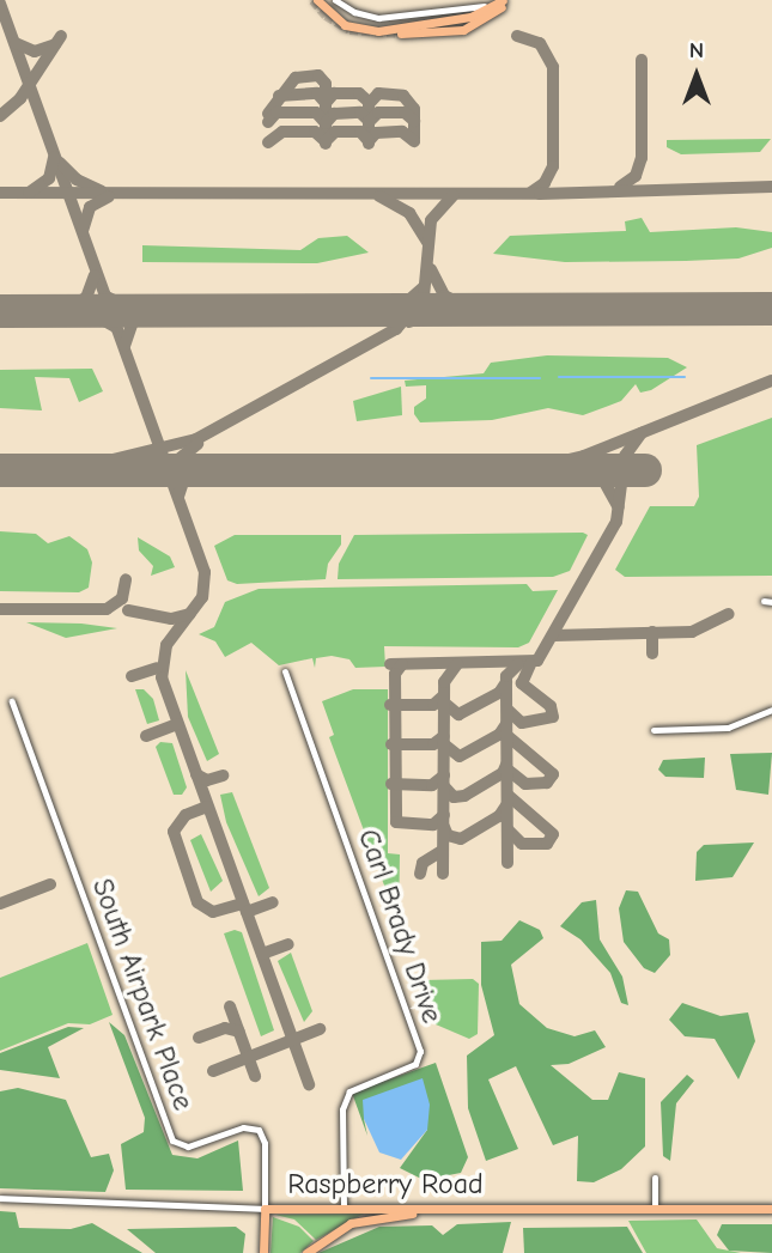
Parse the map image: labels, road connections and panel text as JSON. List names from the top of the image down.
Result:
{
  "streets": {
    "main road": ["Raspberry Road"],
    "street": ["Carl Brady Drive", "South Airpark Place"]
  },
  "crossings": [
    ["Carl Brady Drive", "Raspberry Road"],
    ["South Airpark Place", "Raspberry Road"]
  ],
  "north": "top"
}
